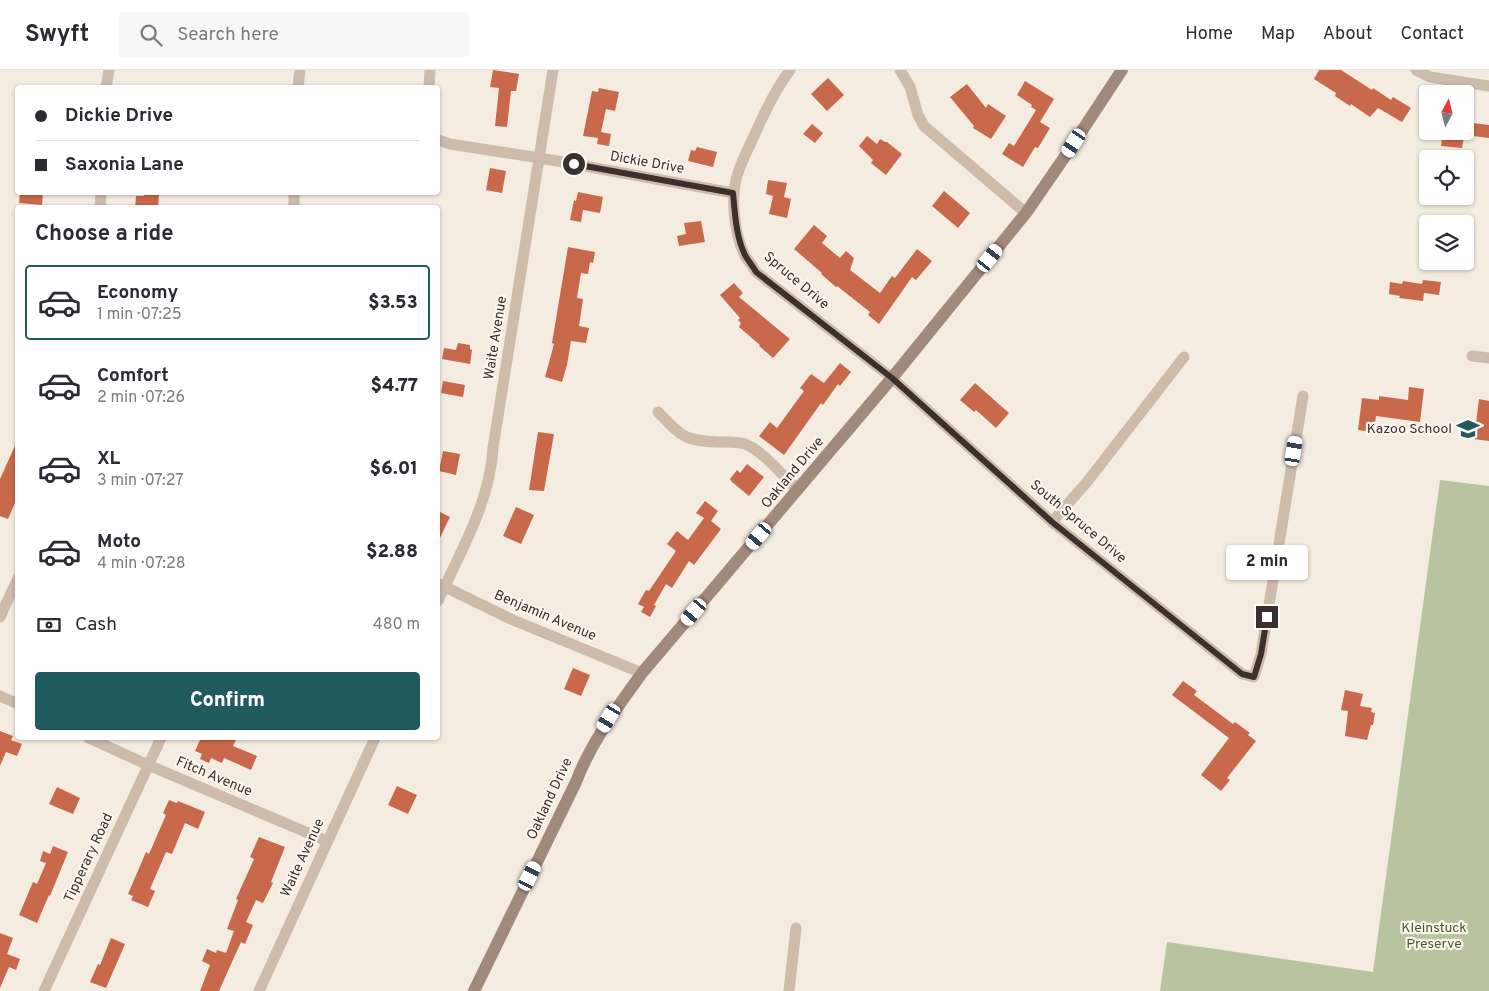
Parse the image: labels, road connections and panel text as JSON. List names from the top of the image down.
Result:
{
  "streets": {
    "main road": ["Oakland Drive"],
    "street": [
      "Dickie Drive",
      "Spruce Drive",
      "Waite Avenue",
      "South Spruce Drive",
      "Benjamin Avenue",
      "Fitch Avenue",
      "Tipperary Road"
    ]
  },
  "crossings": [
    ["Dickie Drive", "Spruce Drive"],
    ["Dickie Drive", "Waite Avenue"],
    ["Spruce Drive", "Oakland Drive"],
    ["Spruce Drive", "South Spruce Drive"],
    ["Waite Avenue", "Benjamin Avenue"],
    ["Waite Avenue", "Fitch Avenue"],
    ["Oakland Drive", "South Spruce Drive"],
    ["Oakland Drive", "Benjamin Avenue"],
    ["Fitch Avenue", "Tipperary Road"]
  ],
  "parks": ["Kleinstuck Preserve"],
  "places": {
    "school or university": ["Kazoo School"]
  },
  "north": "top",
  "page": {
    "header": "Swyft",
    "search": "Search here",
    "nav": [
      "Home",
      "Map",
      "About",
      "Contact"
    ],
    "banner": ["Dickie Drive", "Saxonia Lane"],
    "heading": "Choose a ride",
    "list": [
      {
        "name": "Economy",
        "note": "1 min · 07:25",
        "value": "$3.53"
      },
      {
        "name": "Comfort",
        "note": "2 min · 07:26",
        "value": "$4.77"
      },
      {
        "name": "XL",
        "note": "3 min · 07:27",
        "value": "$6.01"
      },
      {
        "name": "Moto",
        "note": "4 min · 07:28",
        "value": "$2.88"
      }
    ],
    "bubble": "2 min",
    "pay": ["Cash", "480 m"],
    "buttons": "Confirm"
  }
}
